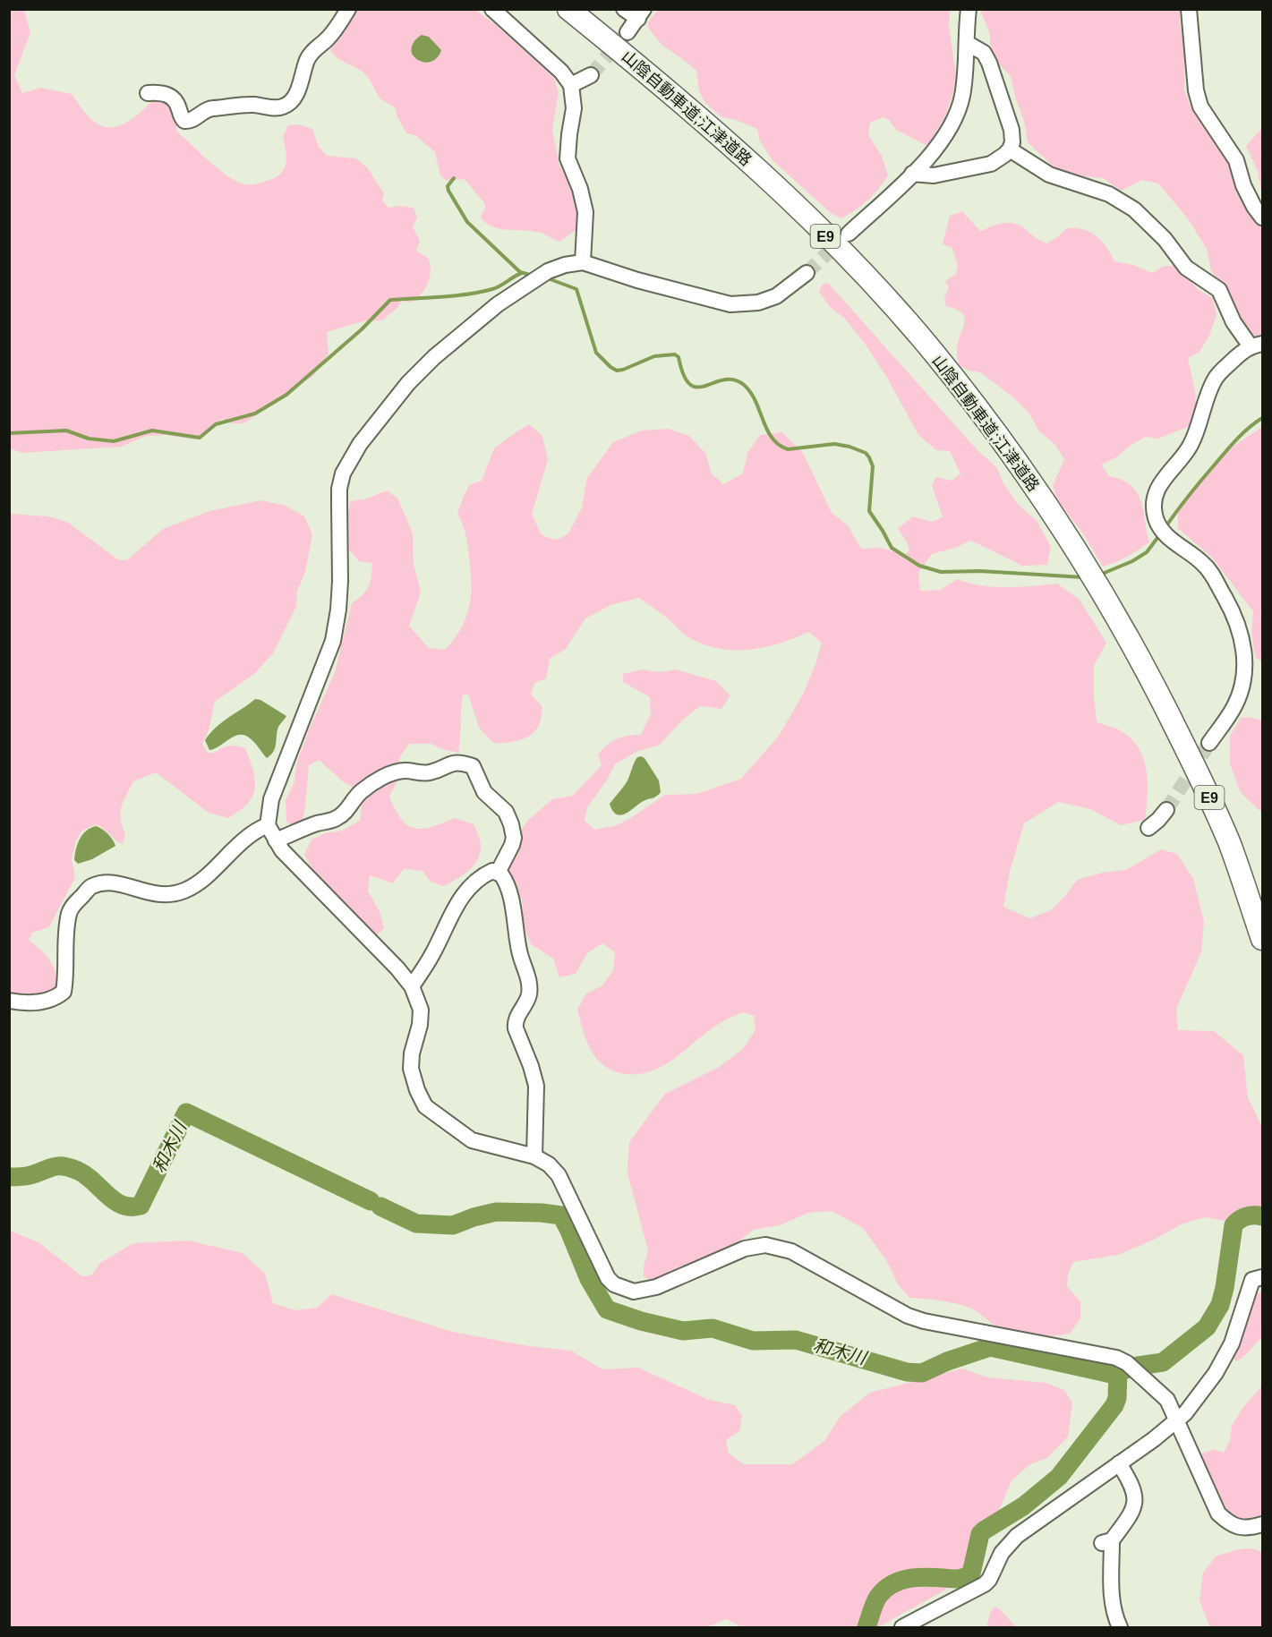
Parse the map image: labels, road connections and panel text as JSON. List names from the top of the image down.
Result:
{
  "streets": {
    "highway": ["山陰自動車道;江津道路", "E9"]
  },
  "water": ["和木川"]
}
